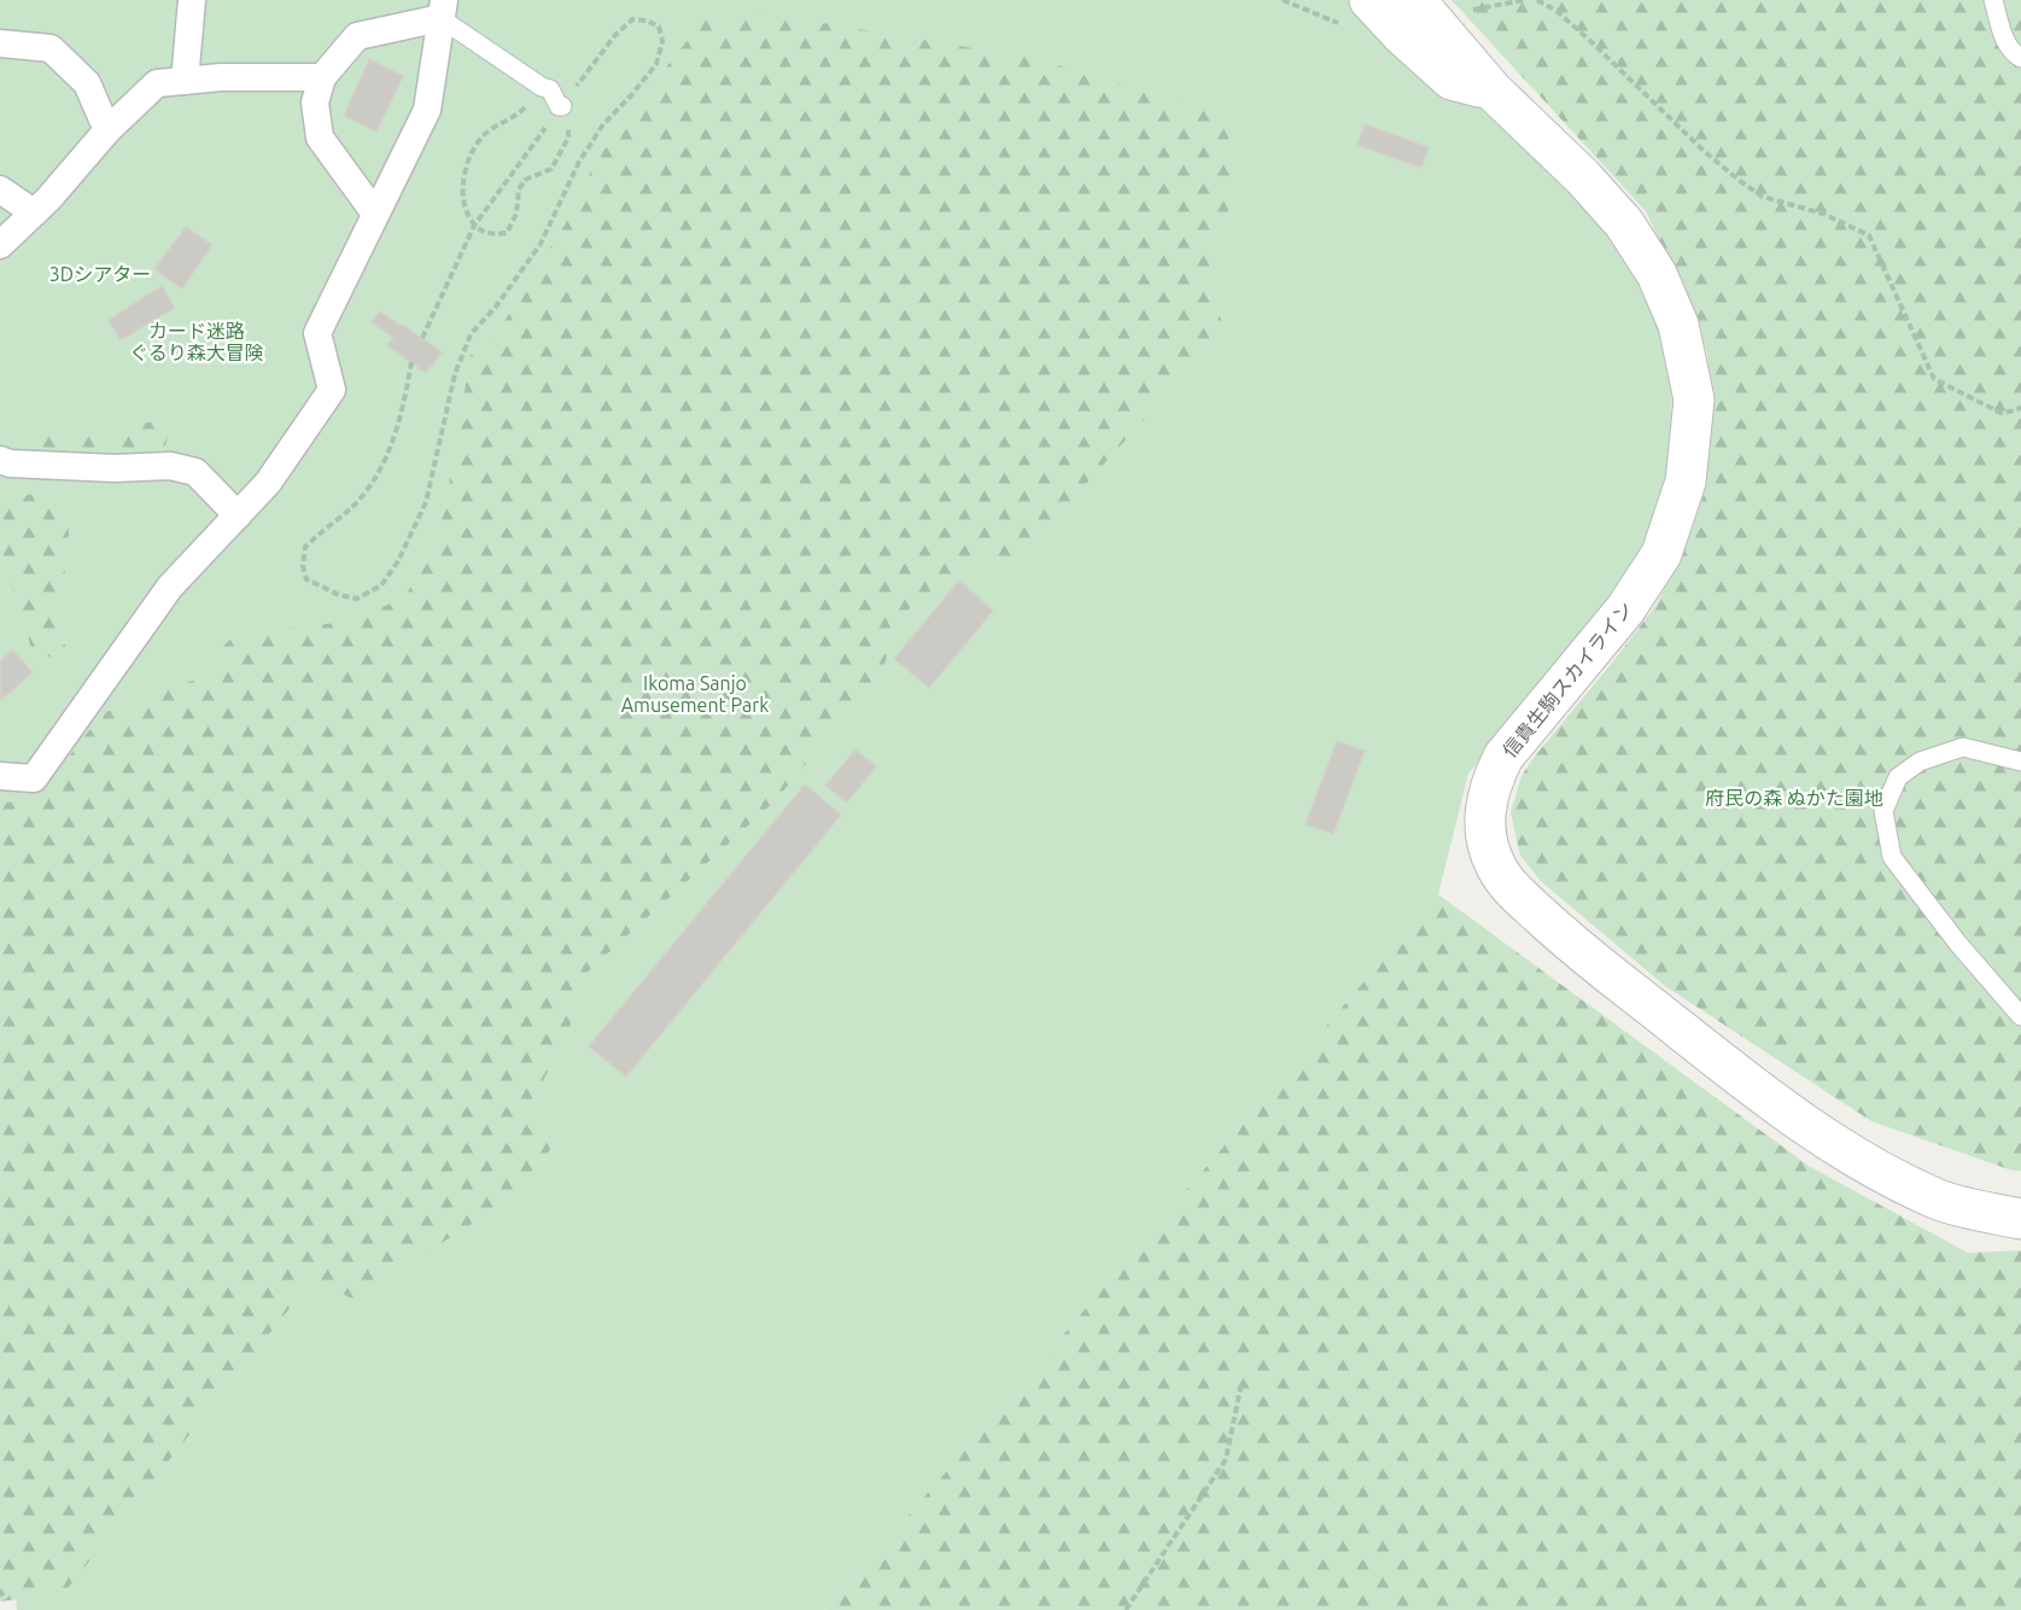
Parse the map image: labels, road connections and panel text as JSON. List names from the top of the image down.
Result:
{
  "streets": {
    "street": ["信貴生駒スカイライン"]
  },
  "parks": [
    "3Dシアター",
    "カード迷路 ぐるり森大冒険",
    "Ikoma Sanjo Amusement Park",
    "府民の森 ぬかた園地"
  ]
}
